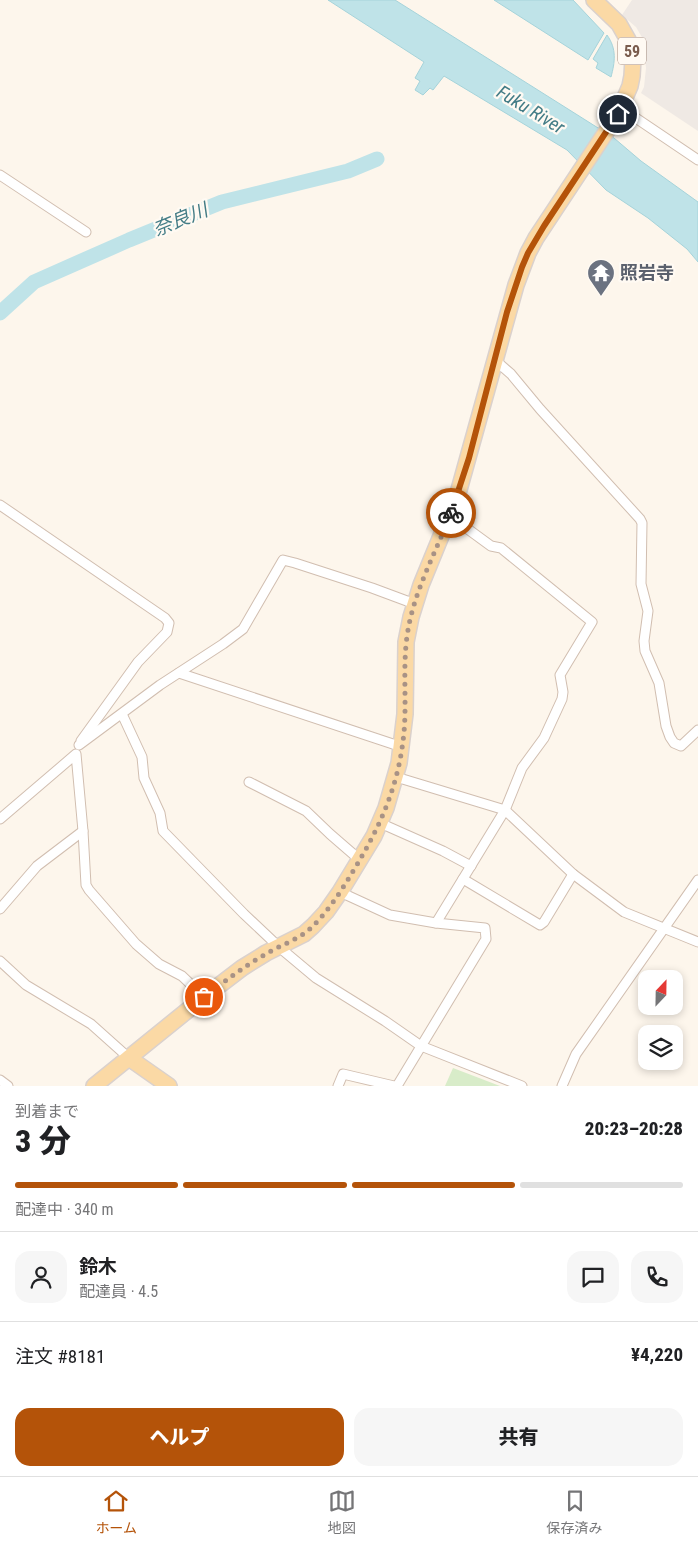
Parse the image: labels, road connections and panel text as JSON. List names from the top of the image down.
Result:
{
  "streets": {
    "main road": ["59"]
  },
  "water": ["Fuku River", "奈良川"],
  "places": {
    "temple": ["照岩寺"]
  },
  "north": "top",
  "page": {
    "heading": ["3 分", "到着まで", "20:23–20:28"],
    "panel": [
      "鈴木",
      "配達員 · 4.5",
      "注文 #8181",
      "¥4,220"
    ],
    "bar": "配達中 · 340 m",
    "buttons": ["ヘルプ", "共有"],
    "tabs": ["ホーム", "地図", "保存済み"]
  }
}
